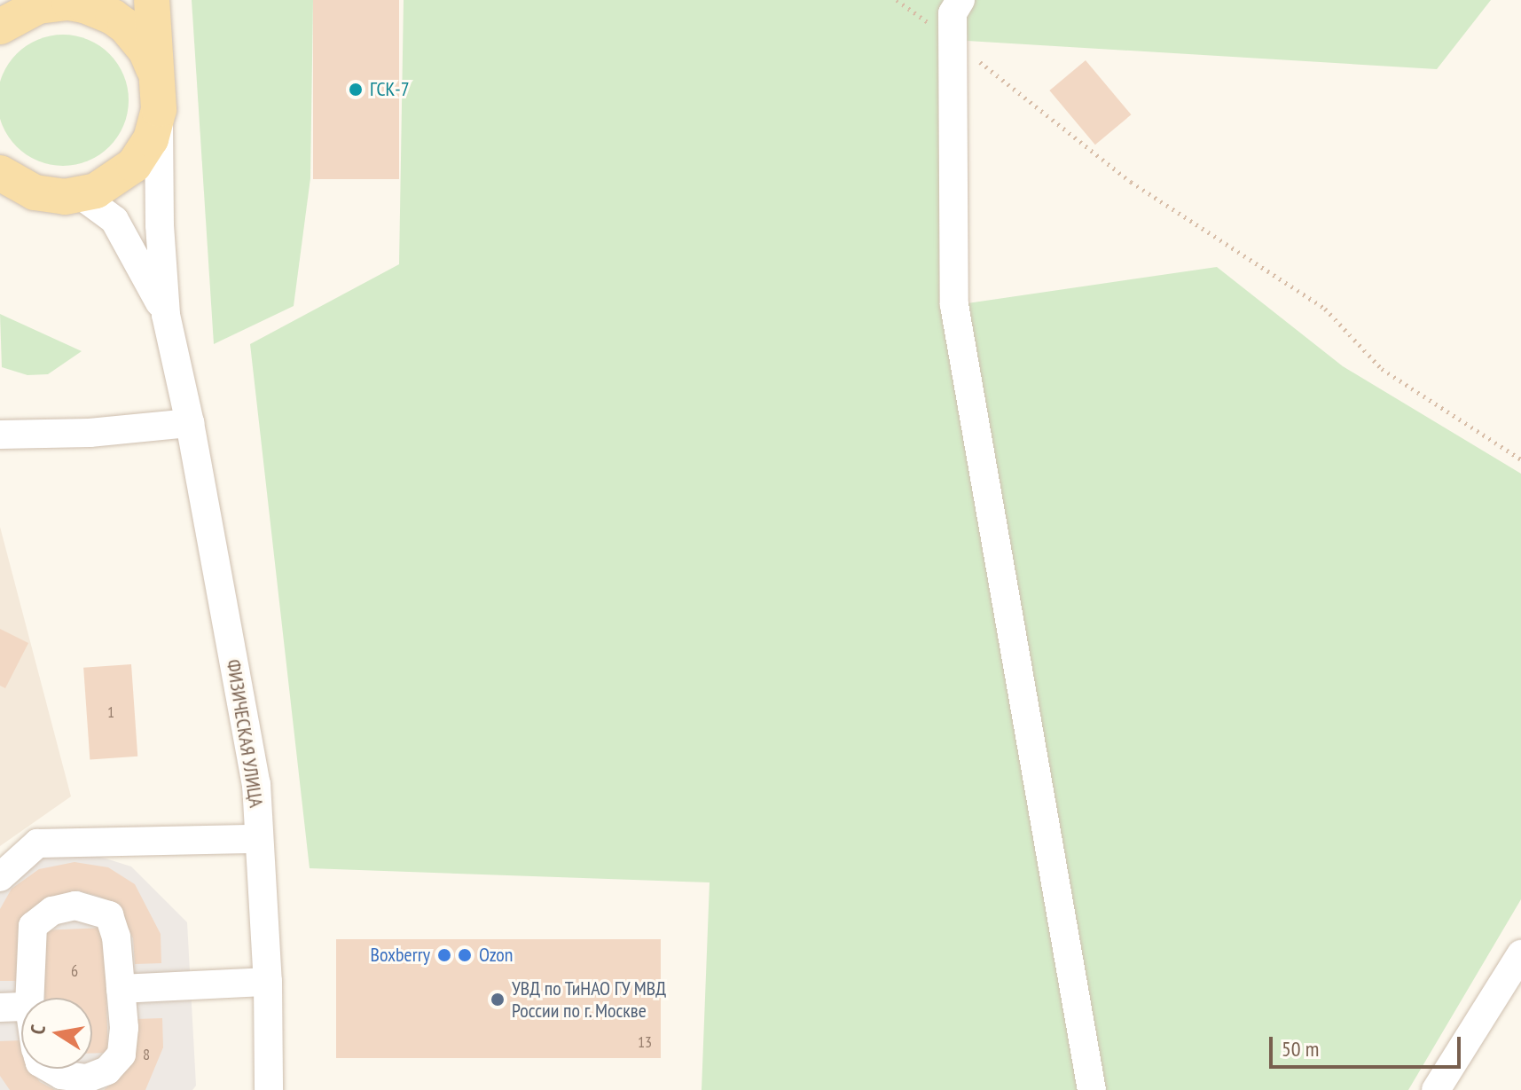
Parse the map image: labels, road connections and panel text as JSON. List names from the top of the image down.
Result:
{
  "streets": {
    "street": ["ФИЗИЧЕСКАЯ УЛИЦА"]
  },
  "places": [
    "ГСК-7",
    "Boxberry",
    "Ozon",
    "УВД по ТиНАО ГУ МВД России по г. Москве"
  ],
  "house_numbers": [
    "1",
    "6",
    "13",
    "8"
  ],
  "scale_bar": "50 m",
  "north": "left"
}
